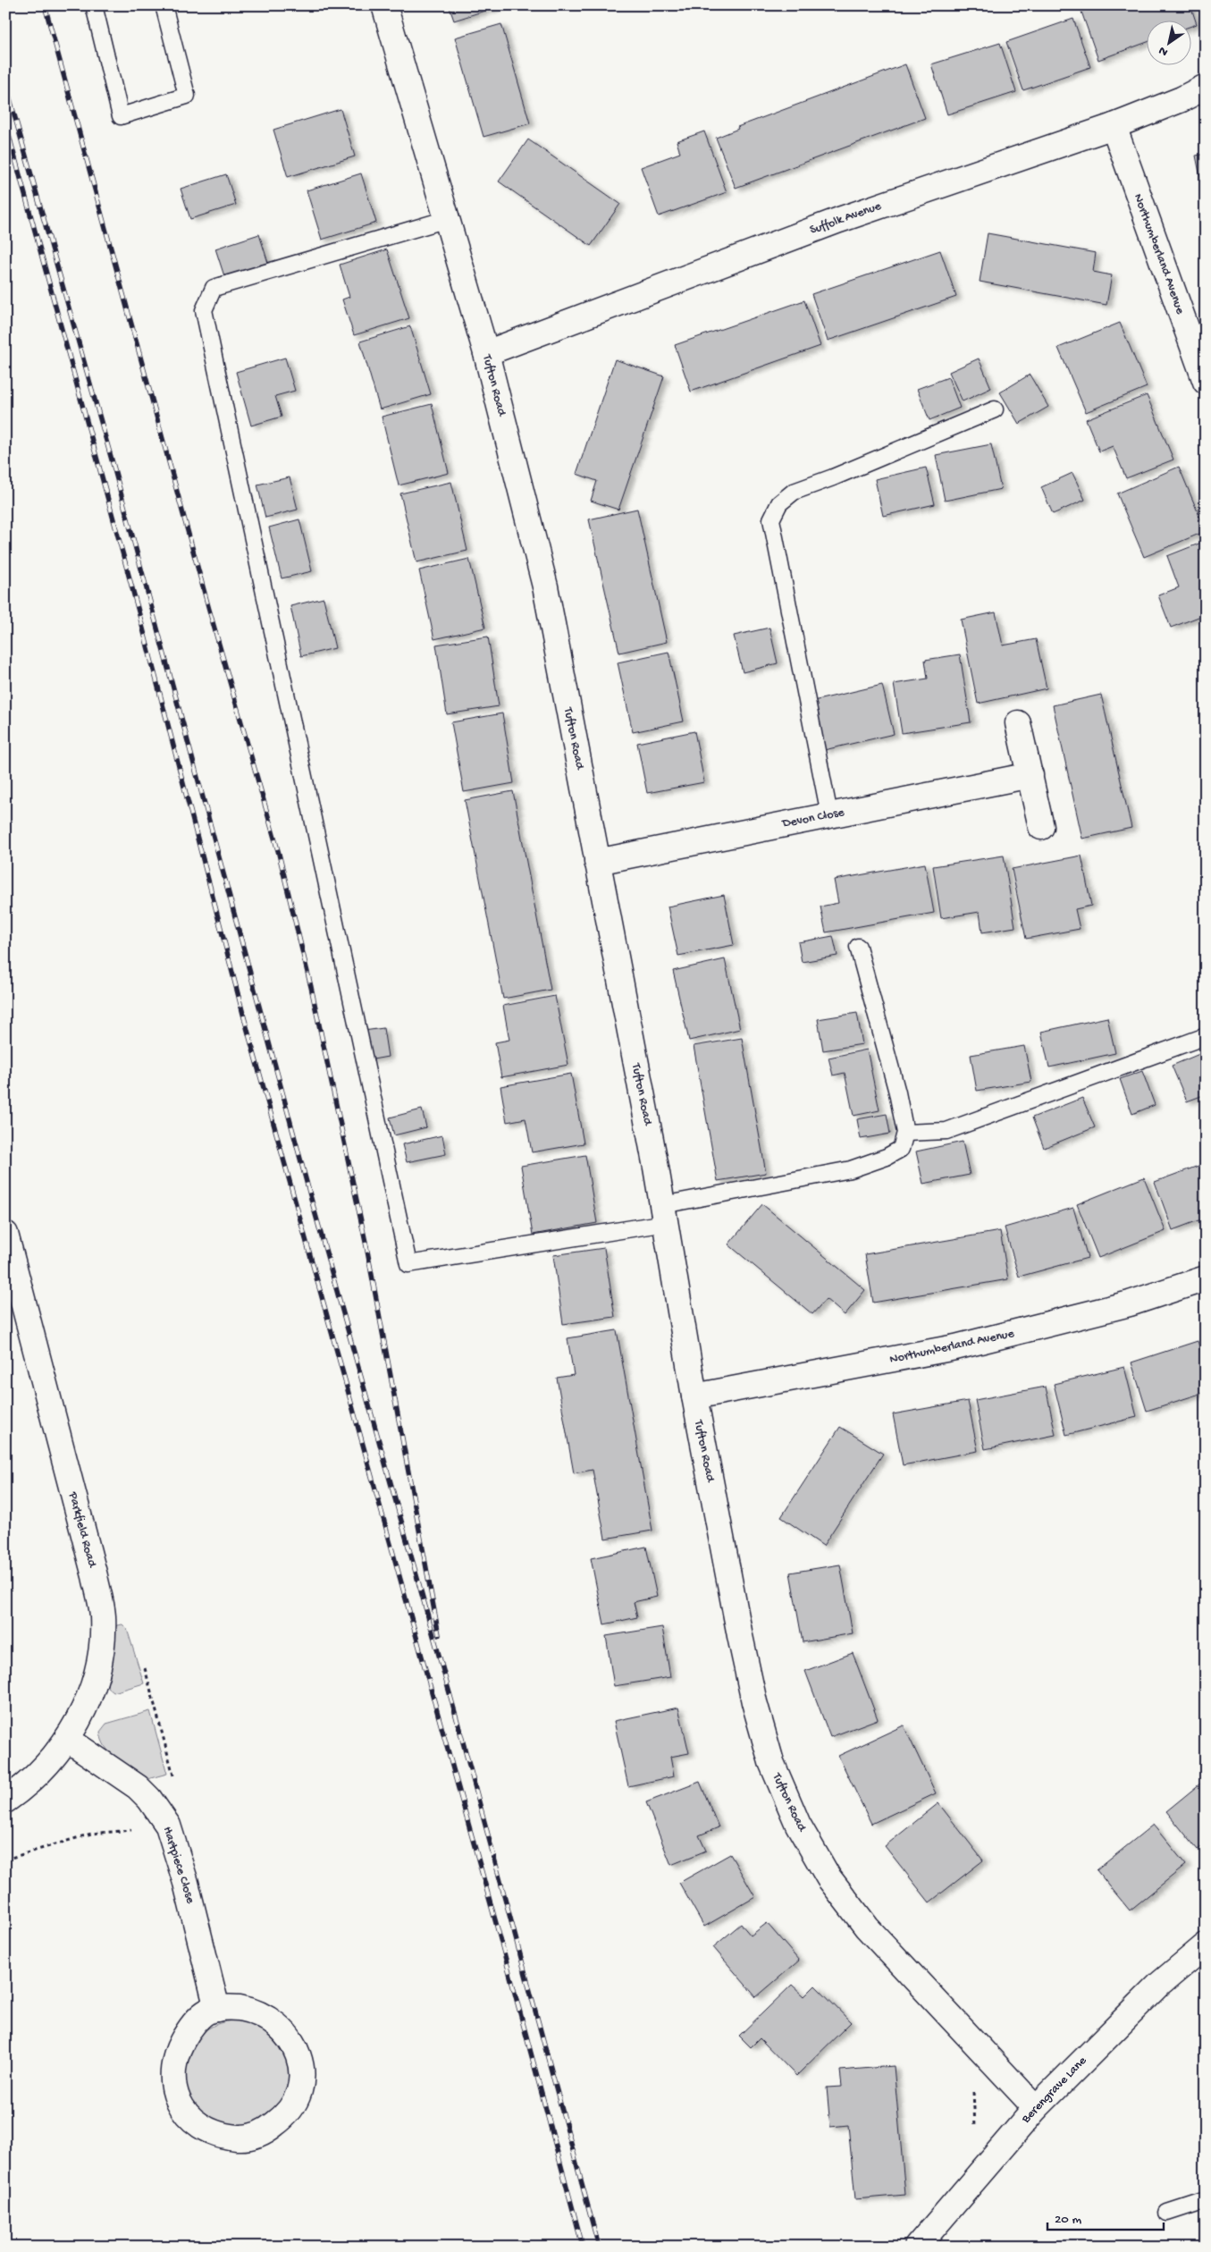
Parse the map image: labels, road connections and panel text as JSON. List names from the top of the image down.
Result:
{
  "streets": {
    "street": [
      "Suffolk Avenue",
      "Northumberland Avenue",
      "Tufton Road",
      "Devon Close",
      "Parkfield Road",
      "Hartpiece Close",
      "Berengrave Lane"
    ]
  },
  "crossings": [
    ["Suffolk Avenue", "Northumberland Avenue"],
    ["Suffolk Avenue", "Tufton Road"],
    ["Northumberland Avenue", "Tufton Road"],
    ["Tufton Road", "Devon Close"],
    ["Tufton Road", "Berengrave Lane"],
    ["Parkfield Road", "Hartpiece Close"]
  ],
  "scale_bar": "20 m",
  "north": "bottom left"
}
